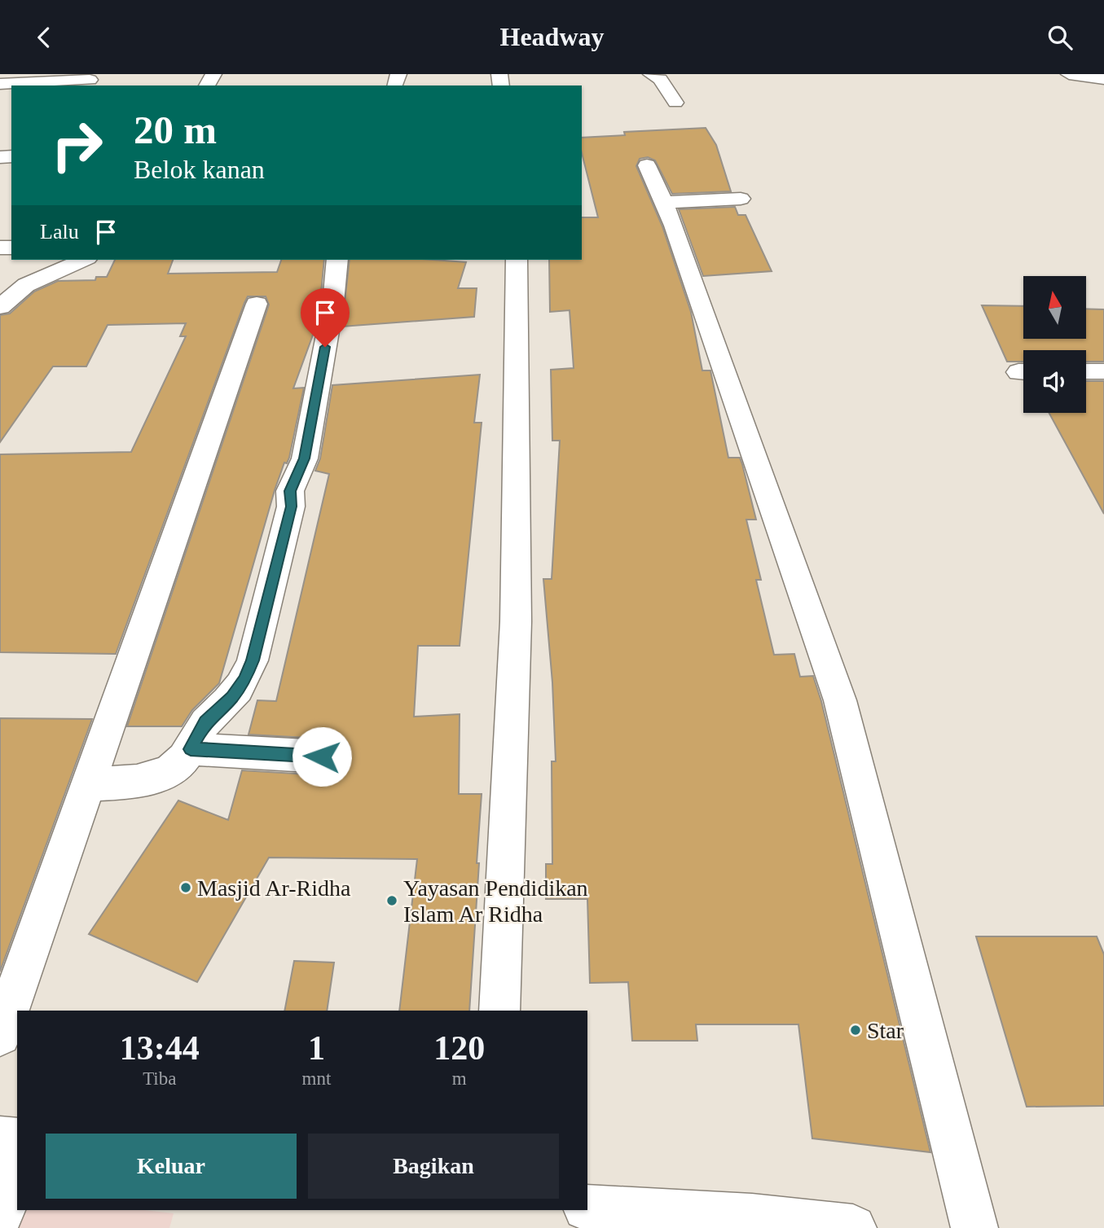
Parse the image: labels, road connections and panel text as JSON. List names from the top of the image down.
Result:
{
  "places": ["Masjid Ar-Ridha", "Yayasan Pendidikan Islam Ar Ridha", "Star"],
  "north": "top",
  "page": {
    "header": "Headway",
    "turn": ["20 m", "Belok kanan"],
    "then": "Lalu",
    "eta": [
      "13:44",
      "Tiba",
      "1",
      "mnt",
      "120",
      "m"
    ],
    "buttons": ["Keluar", "Bagikan"]
  }
}
